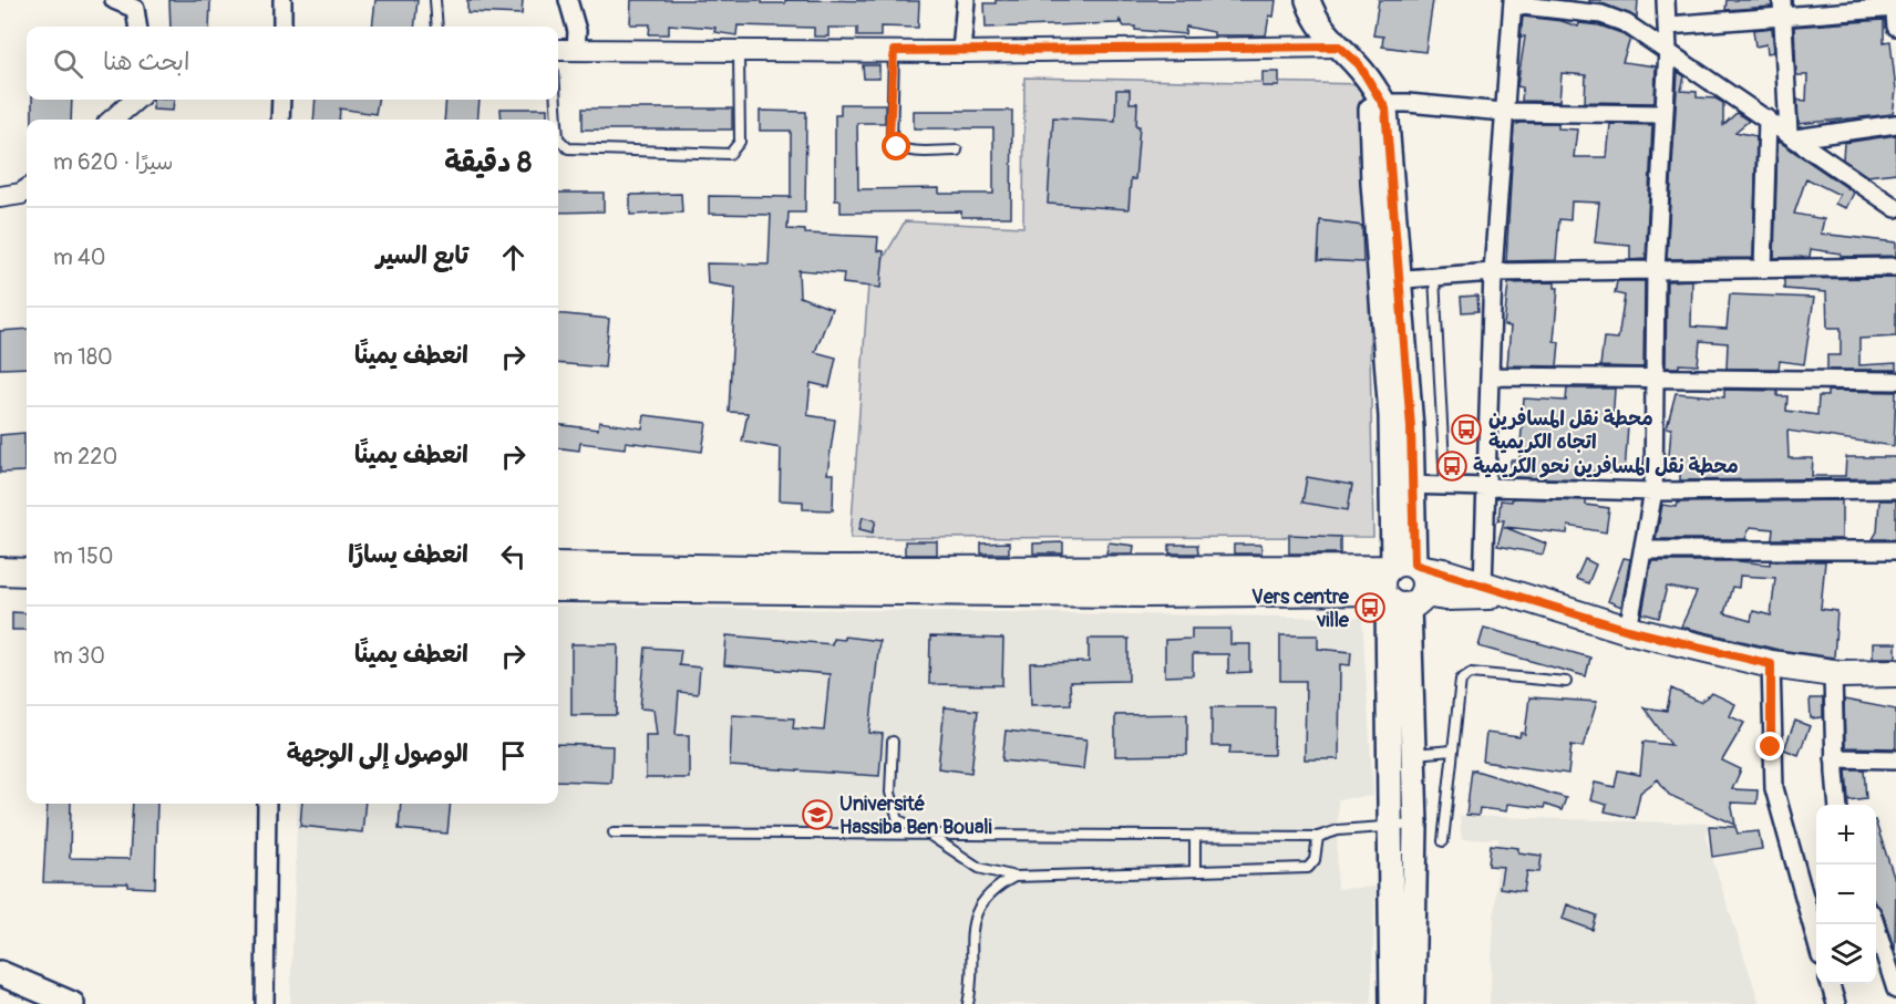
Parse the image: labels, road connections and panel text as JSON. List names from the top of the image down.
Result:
{
  "places": {
    "bus stop": ["محطة نقل المسافرين اتجاه الكريمية", "محطة نقل المسافرين نحو الكريمية", "Vers centre ville"],
    "school or university": ["Université Hassiba Ben Bouali"]
  },
  "page": {
    "search": "ابحث هنا",
    "heading": ["8 دقيقة", "سيرًا · 620 m"],
    "list": [
      ["تابع السير", "40 m"],
      ["انعطف يمينًا", "180 m"],
      ["انعطف يمينًا", "220 m"],
      ["انعطف يسارًا", "150 m"],
      ["انعطف يمينًا", "30 m"],
      "الوصول إلى الوجهة"
    ],
    "map_buttons": ["+", "−"]
  }
}
